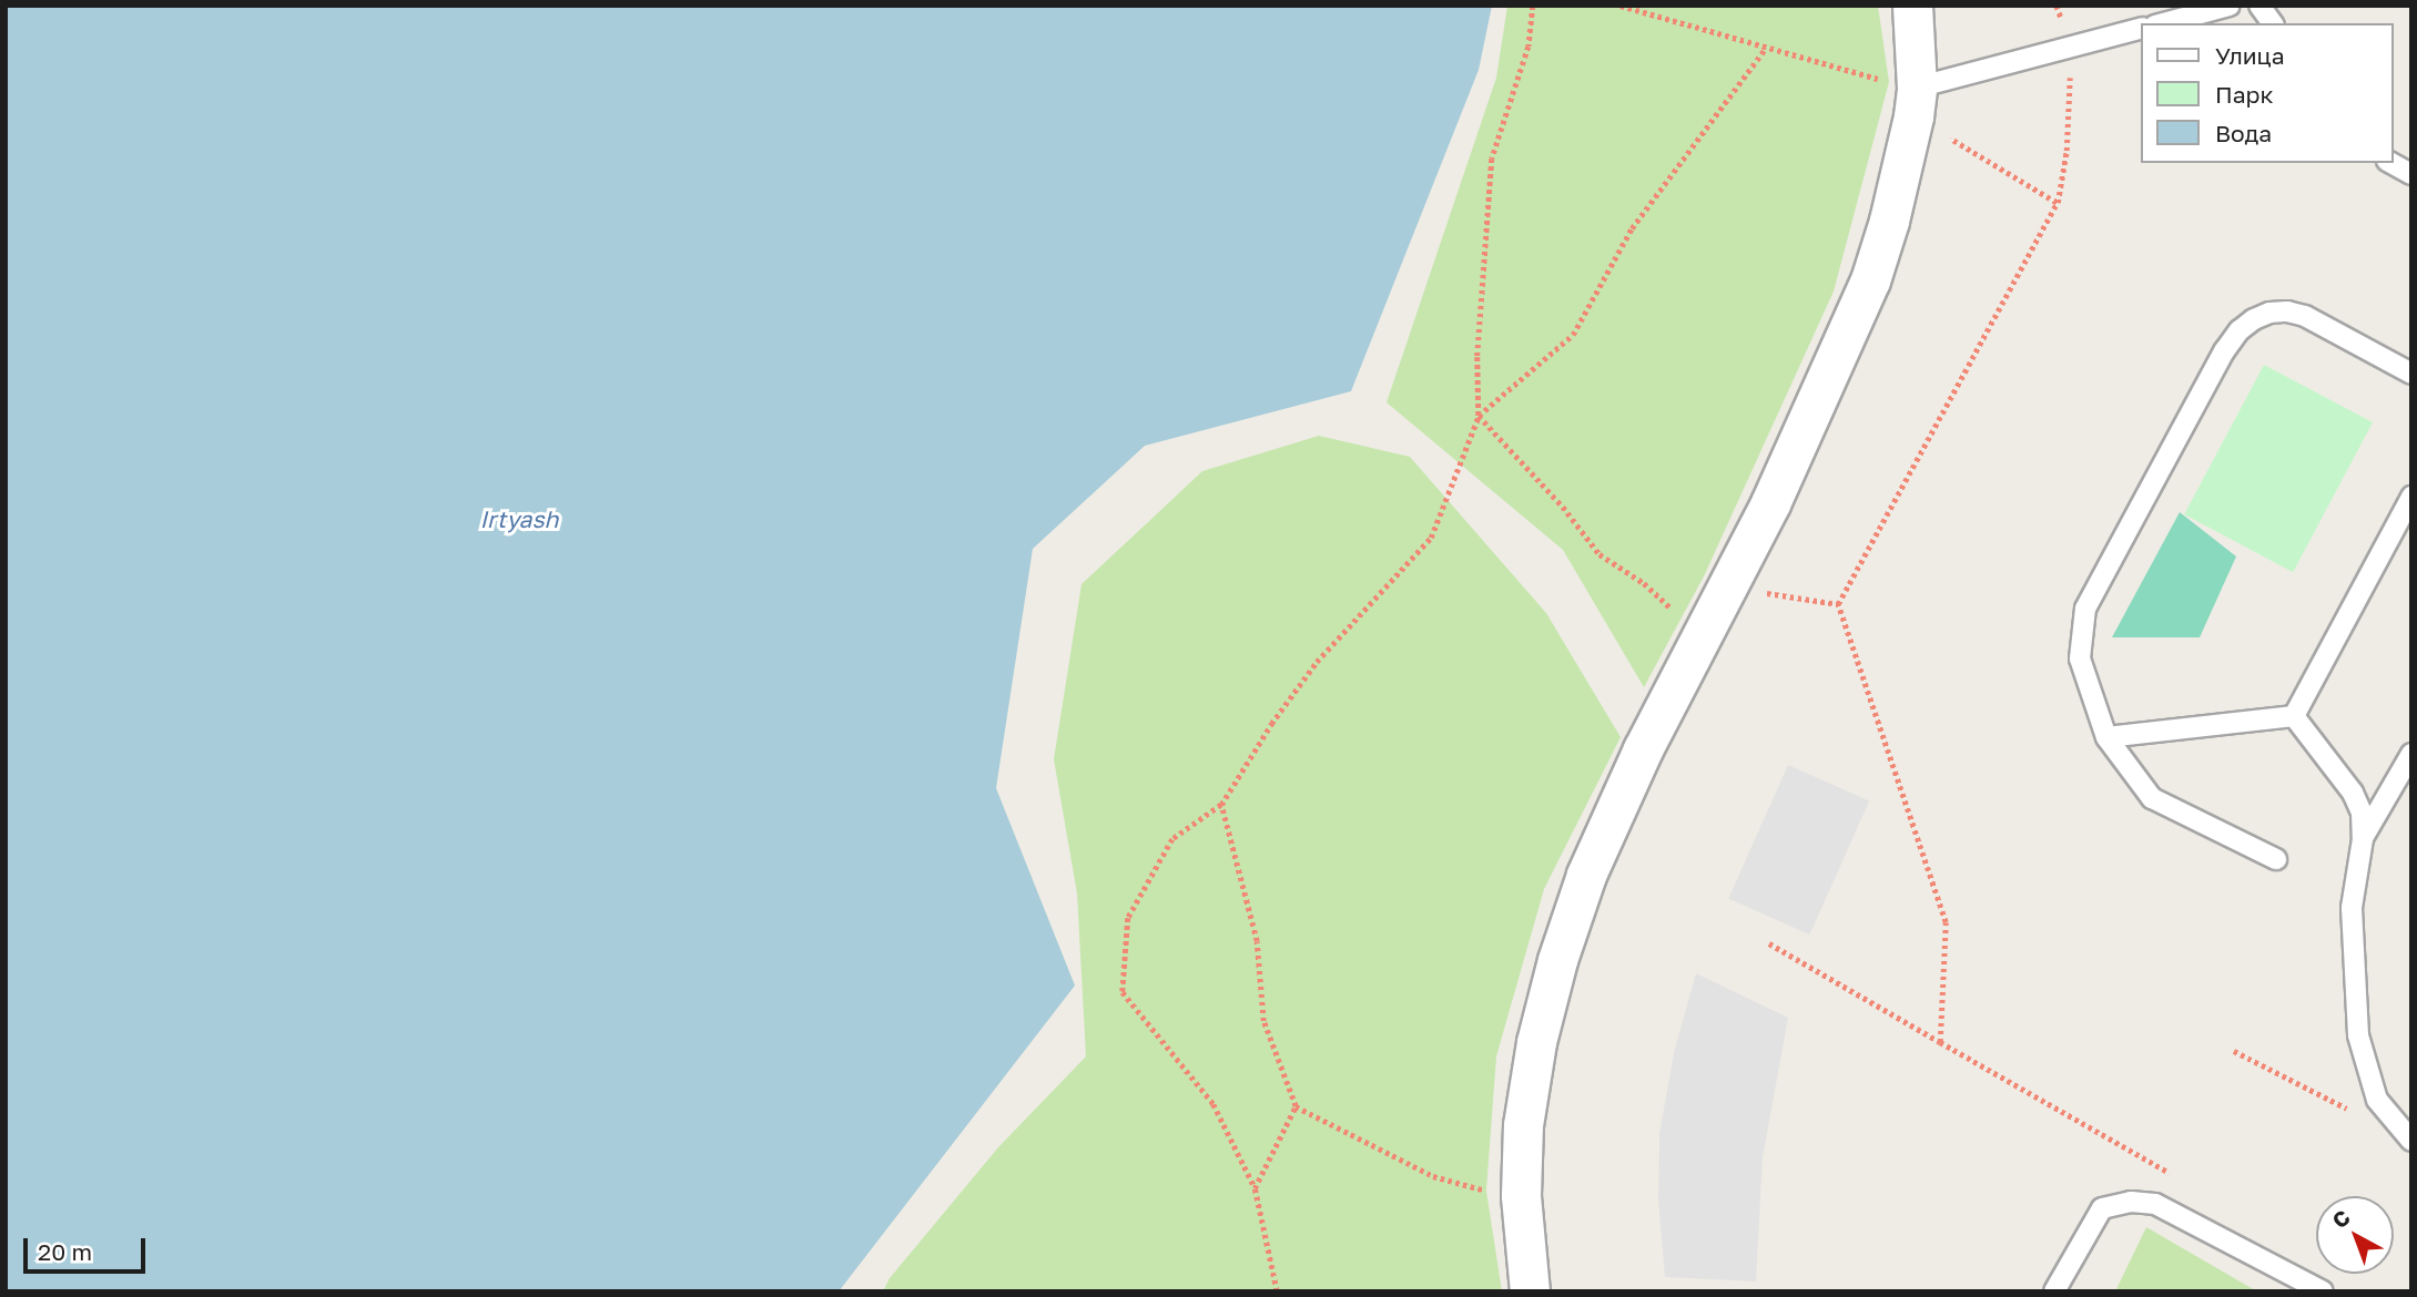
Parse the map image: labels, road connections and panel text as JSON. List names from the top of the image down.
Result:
{
  "water": ["Irtyash"],
  "legend": ["Улица", "Парк", "Вода"],
  "scale_bar": "20 m",
  "north": "top left"
}
